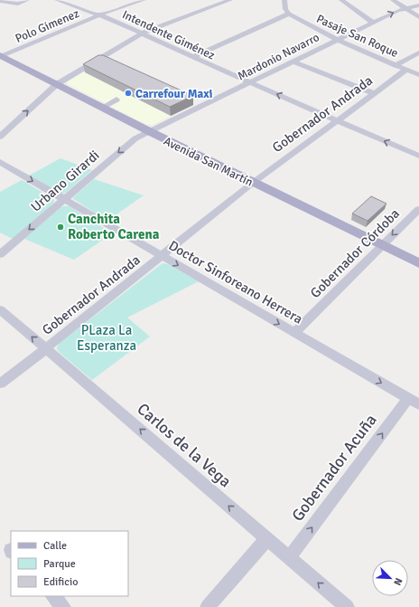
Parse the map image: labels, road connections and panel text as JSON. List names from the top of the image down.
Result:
{
  "streets": {
    "main road": ["Avenida San Martín"],
    "street": [
      "Polo Gimenez",
      "Intendente Giménez",
      "Pasaje San Roque",
      "Mardonio Navarro",
      "Gobernador Andrada",
      "Urbano Girardi",
      "Gobernador Córdoba",
      "Doctor Sinforeano Herrera",
      "Carlos de la Vega",
      "Gobernador Acuña"
    ]
  },
  "crossings": [
    ["Polo Gimenez", "Intendente Giménez"],
    ["Polo Gimenez", "Avenida San Martín"],
    ["Intendente Giménez", "Mardonio Navarro"],
    ["Intendente Giménez", "Gobernador Andrada"],
    ["Pasaje San Roque", "Mardonio Navarro"],
    ["Pasaje San Roque", "Gobernador Andrada"],
    ["Mardonio Navarro", "Avenida San Martín"],
    ["Mardonio Navarro", "Urbano Girardi"],
    ["Gobernador Andrada", "Avenida San Martín"],
    ["Gobernador Andrada", "Doctor Sinforeano Herrera"],
    ["Gobernador Andrada", "Carlos de la Vega"],
    ["Avenida San Martín", "Urbano Girardi"],
    ["Avenida San Martín", "Gobernador Córdoba"],
    ["Urbano Girardi", "Doctor Sinforeano Herrera"],
    ["Gobernador Córdoba", "Doctor Sinforeano Herrera"],
    ["Doctor Sinforeano Herrera", "Gobernador Acuña"],
    ["Carlos de la Vega", "Gobernador Acuña"]
  ],
  "one_way": ["Doctor Sinforeano Herrera", "Carlos de la Vega", "Gobernador Acuña"],
  "parks": ["PLaza La Esperanza"],
  "places": ["Carrefour Maxi", "Canchita Roberto Carena"],
  "legend": ["Calle", "Parque", "Edificio"],
  "north": "bottom right"
}
